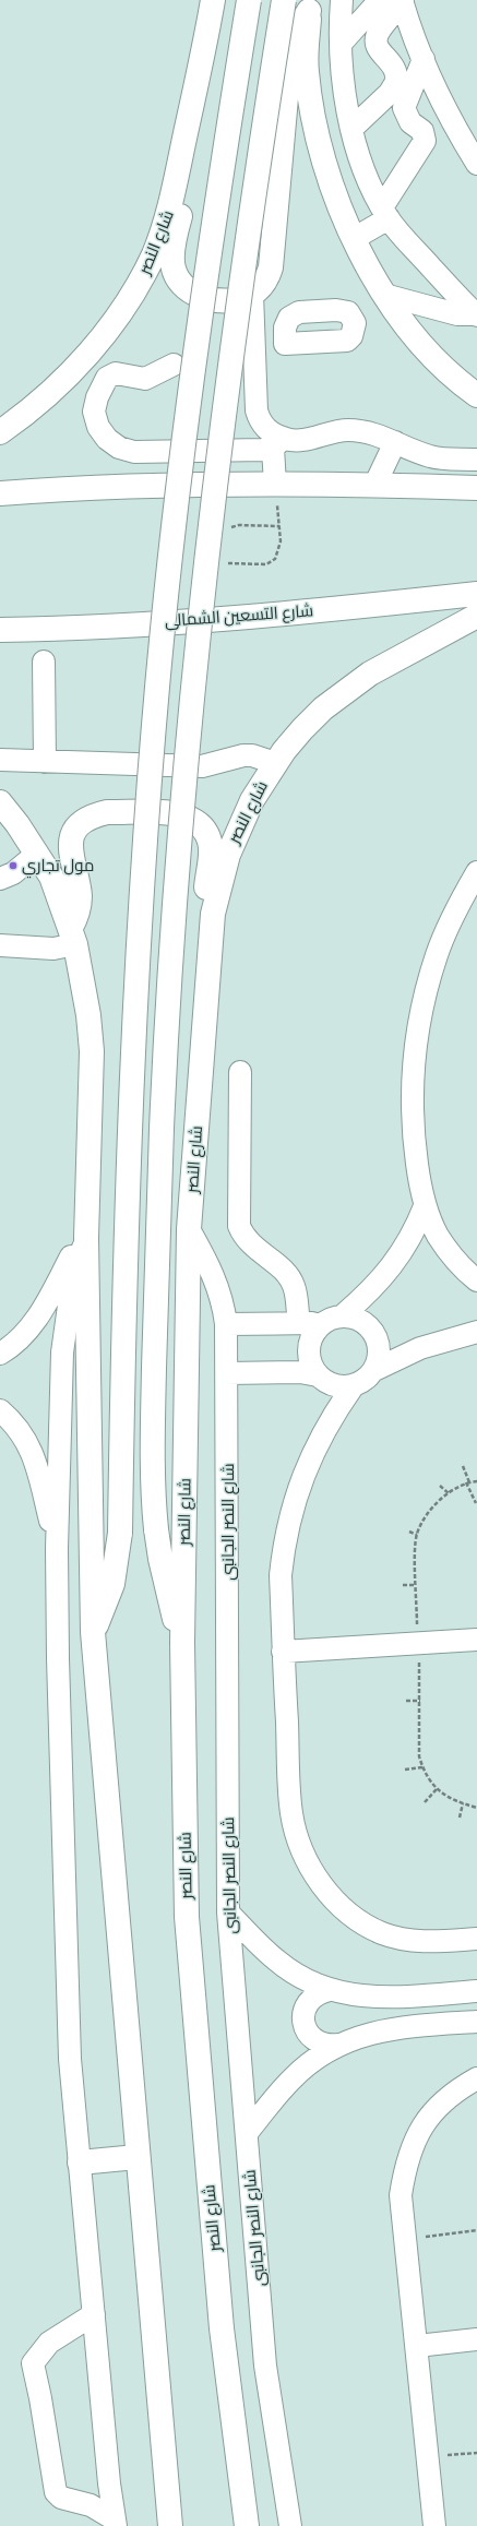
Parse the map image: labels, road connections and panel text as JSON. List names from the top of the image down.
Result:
{
  "streets": {
    "main road": ["شارع النصر", "شارع التسعين الشمالى"],
    "street": ["شارع النصر الجانبى"]
  },
  "crossings": [
    ["شارع النصر", "شارع النصر الجانبى"]
  ],
  "places": ["مول تجاري"]
}
